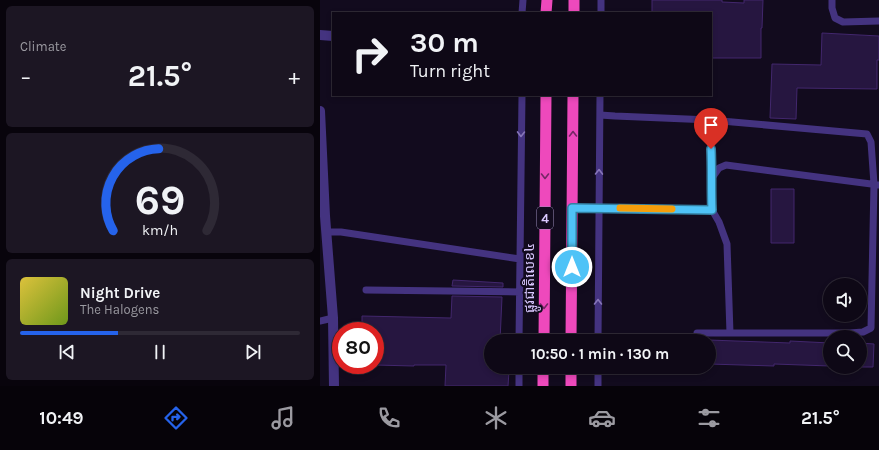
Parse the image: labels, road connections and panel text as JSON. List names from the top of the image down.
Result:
{
  "streets": {
    "highway": ["4", "ផ្លូវជាតិលេខ៤"]
  },
  "page": {
    "tile": "Climate",
    "turn": ["30 m", "Turn right"],
    "heat": ["−", "21.5°", "+"],
    "song": ["Night Drive", "The Halogens"],
    "limit": "80",
    "trip": "10:50 · 1 min · 130 m",
    "tabs": ["10:49", "21.5°"],
    "gauge": ["69", "km/h"]
  }
}
